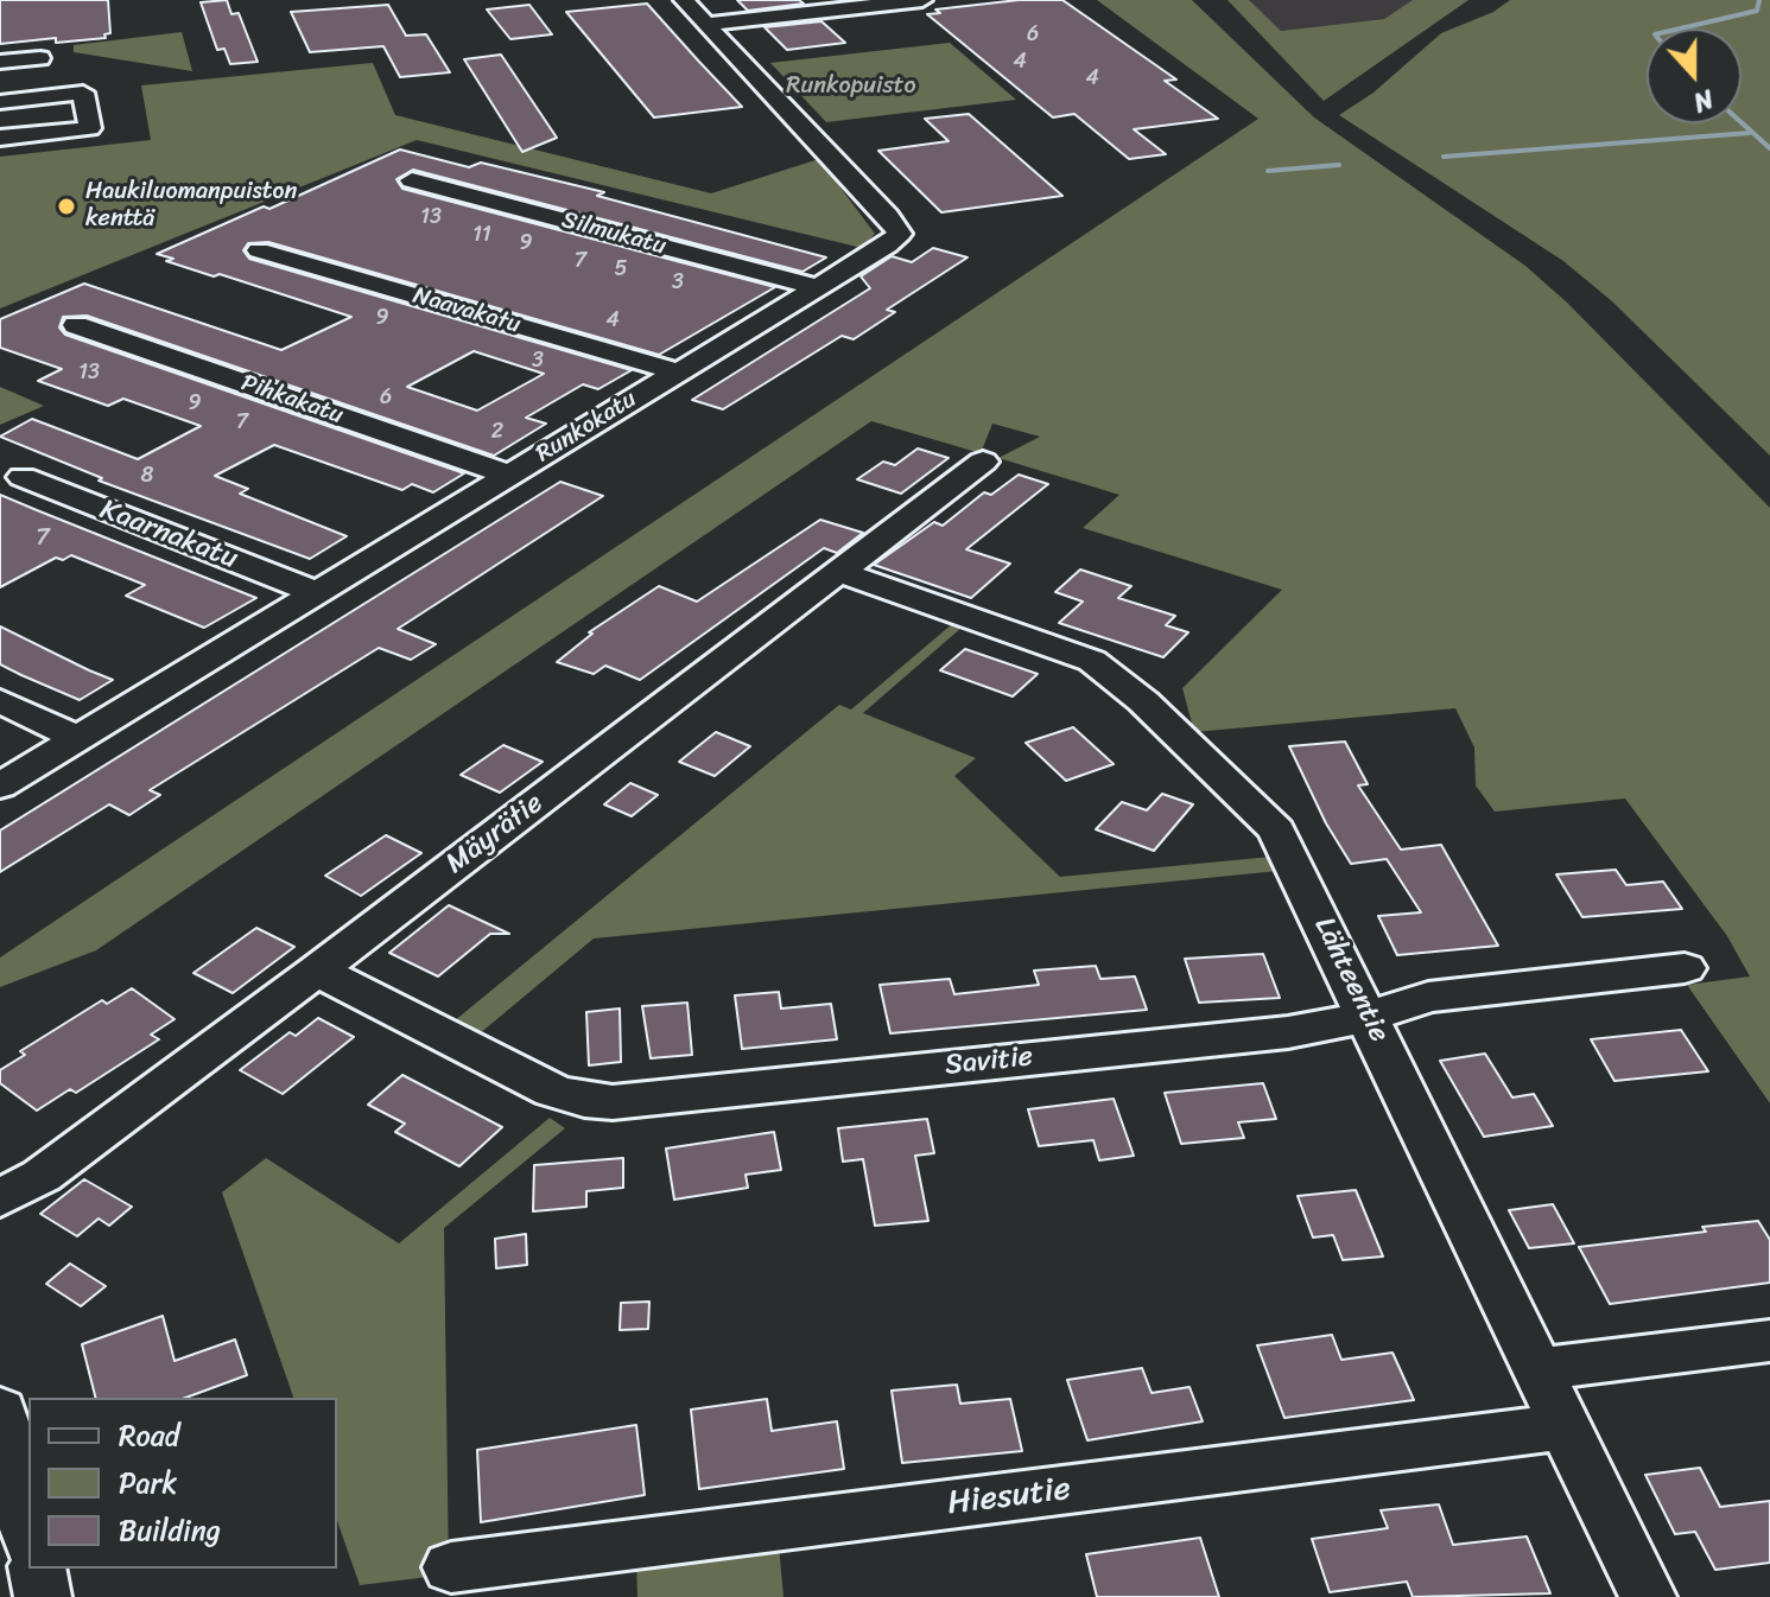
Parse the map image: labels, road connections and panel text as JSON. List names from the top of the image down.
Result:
{
  "streets": {
    "street": [
      "Silmukatu",
      "Naavakatu",
      "Pihkakatu",
      "Runkokatu",
      "Kaarnakatu",
      "Mäyrätie",
      "Lähteentie",
      "Savitie",
      "Hiesutie"
    ]
  },
  "crossings": [
    ["Silmukatu", "Runkokatu"],
    ["Naavakatu", "Runkokatu"],
    ["Pihkakatu", "Runkokatu"],
    ["Runkokatu", "Kaarnakatu"],
    ["Mäyrätie", "Lähteentie"],
    ["Mäyrätie", "Savitie"],
    ["Lähteentie", "Savitie"],
    ["Lähteentie", "Hiesutie"]
  ],
  "parks": ["Runkopuisto"],
  "places": ["Haukiluomanpuiston kenttä"],
  "house_numbers": [
    "6",
    "4",
    "4",
    "13",
    "11",
    "9",
    "7",
    "5",
    "3",
    "9",
    "4",
    "3",
    "13",
    "6",
    "9",
    "7",
    "2",
    "8",
    "7"
  ],
  "legend": ["Road", "Park", "Building"],
  "north": "bottom"
}
